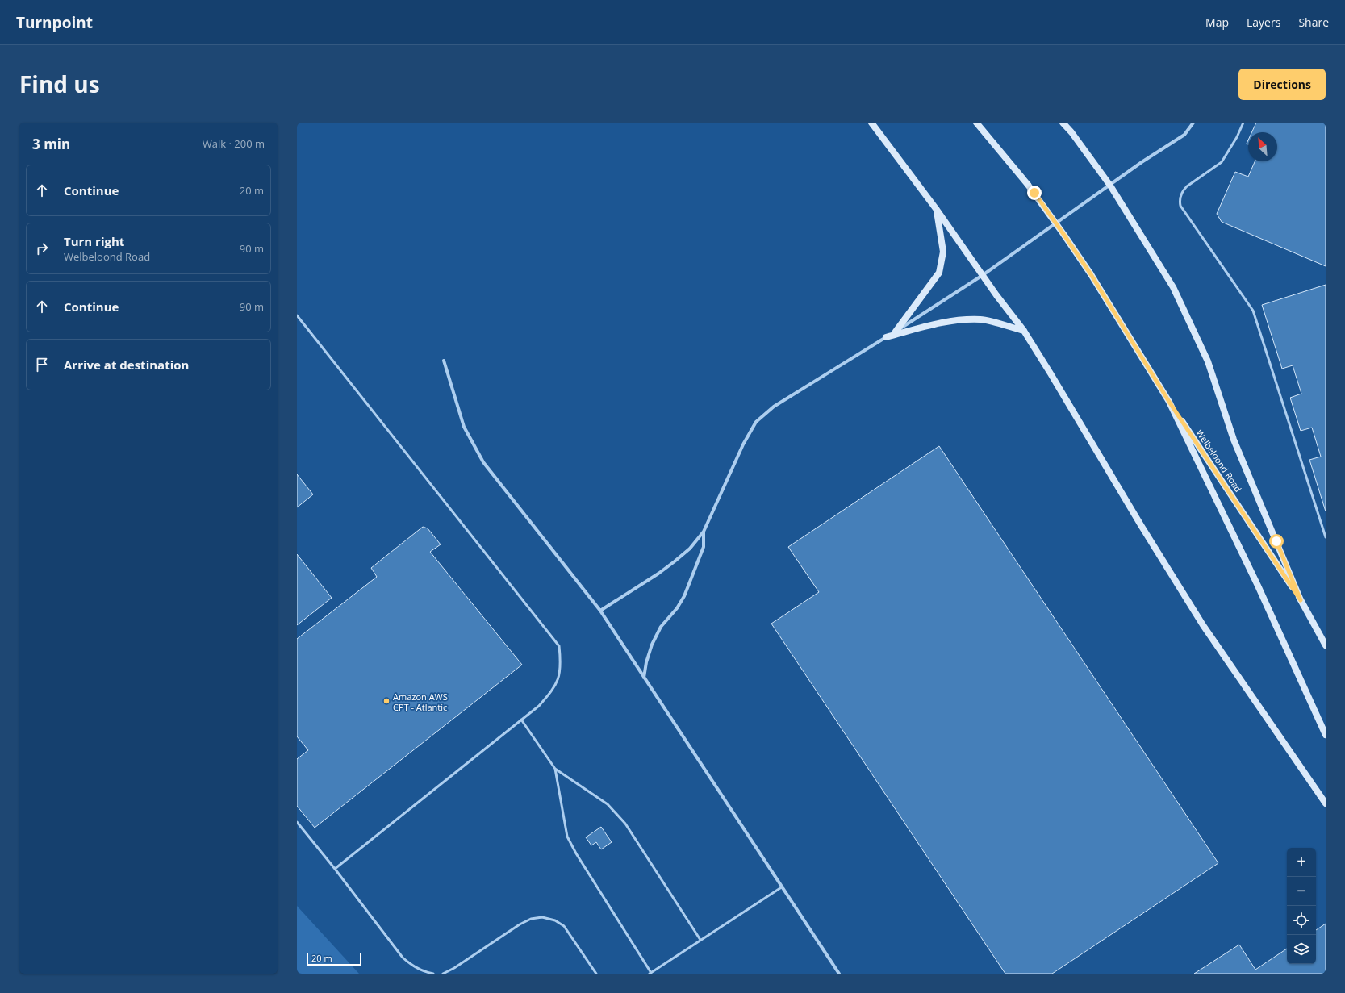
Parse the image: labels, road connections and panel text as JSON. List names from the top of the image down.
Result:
{
  "streets": {
    "main road": ["Welbeloond Road"]
  },
  "places": ["Amazon AWS CPT - Atlantic"],
  "scale_bar": "20 m",
  "north": "top left",
  "page": {
    "header": "Turnpoint",
    "nav": ["Map", "Layers", "Share"],
    "title": "Find us",
    "buttons": "Directions",
    "heading": ["3 min", "Walk · 200 m"],
    "list": [
      ["Continue", "20 m"],
      ["Turn right", "Welbeloond Road", "90 m"],
      ["Continue", "90 m"],
      "Arrive at destination"
    ],
    "map_buttons": ["+", "−"],
    "scale": "20 m"
  }
}
